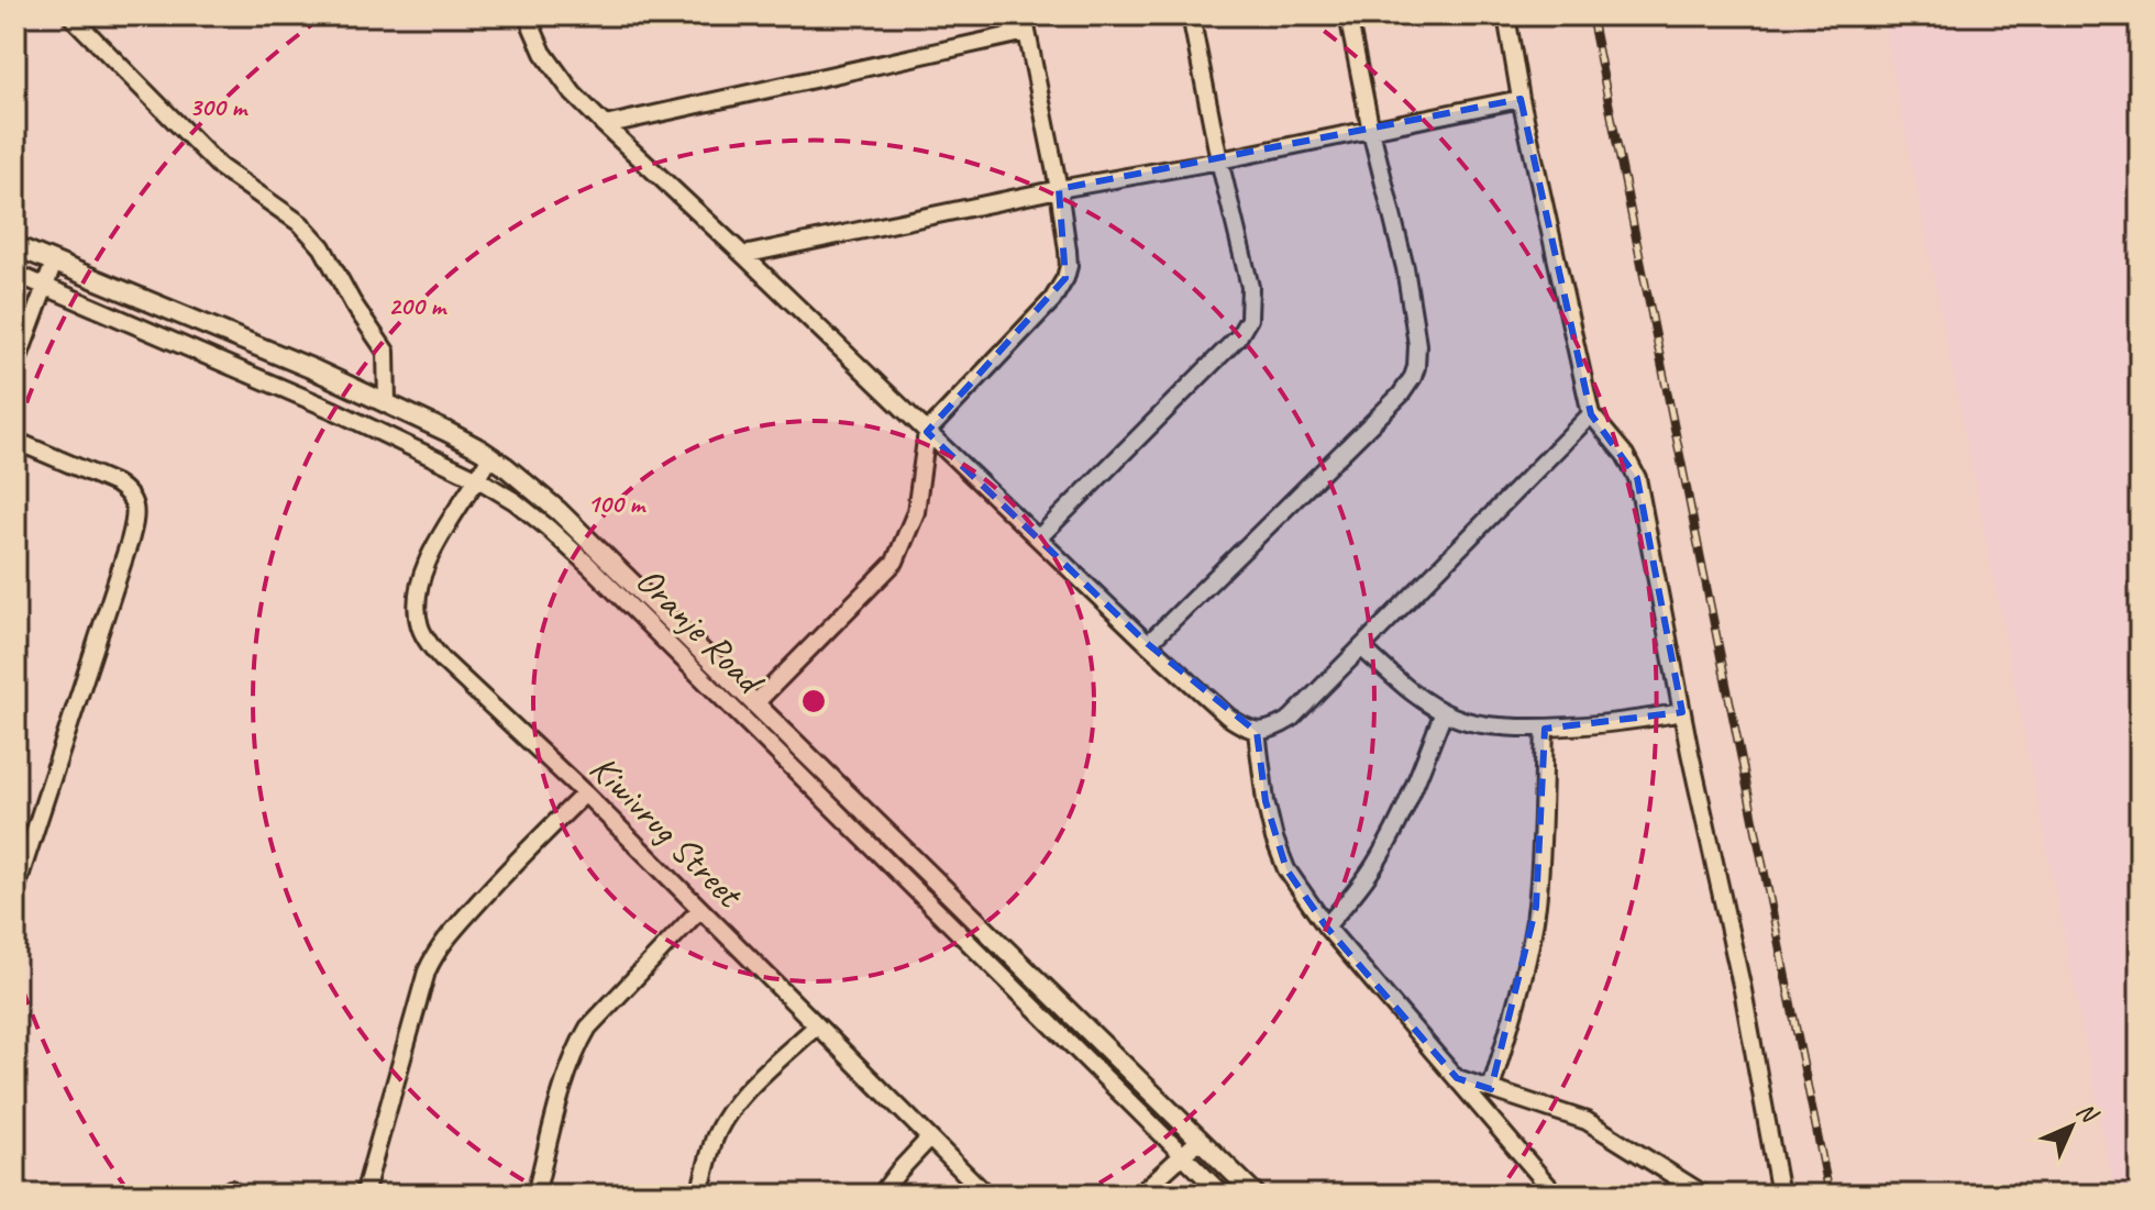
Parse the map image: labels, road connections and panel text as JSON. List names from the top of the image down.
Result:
{
  "streets": {
    "street": ["Oranje Road", "Kiwivrug Street"]
  },
  "crossings": [
    ["Oranje Road", "Kiwivrug Street"]
  ],
  "north": "top right",
  "rings": ["300 m", "200 m", "100 m"]
}
